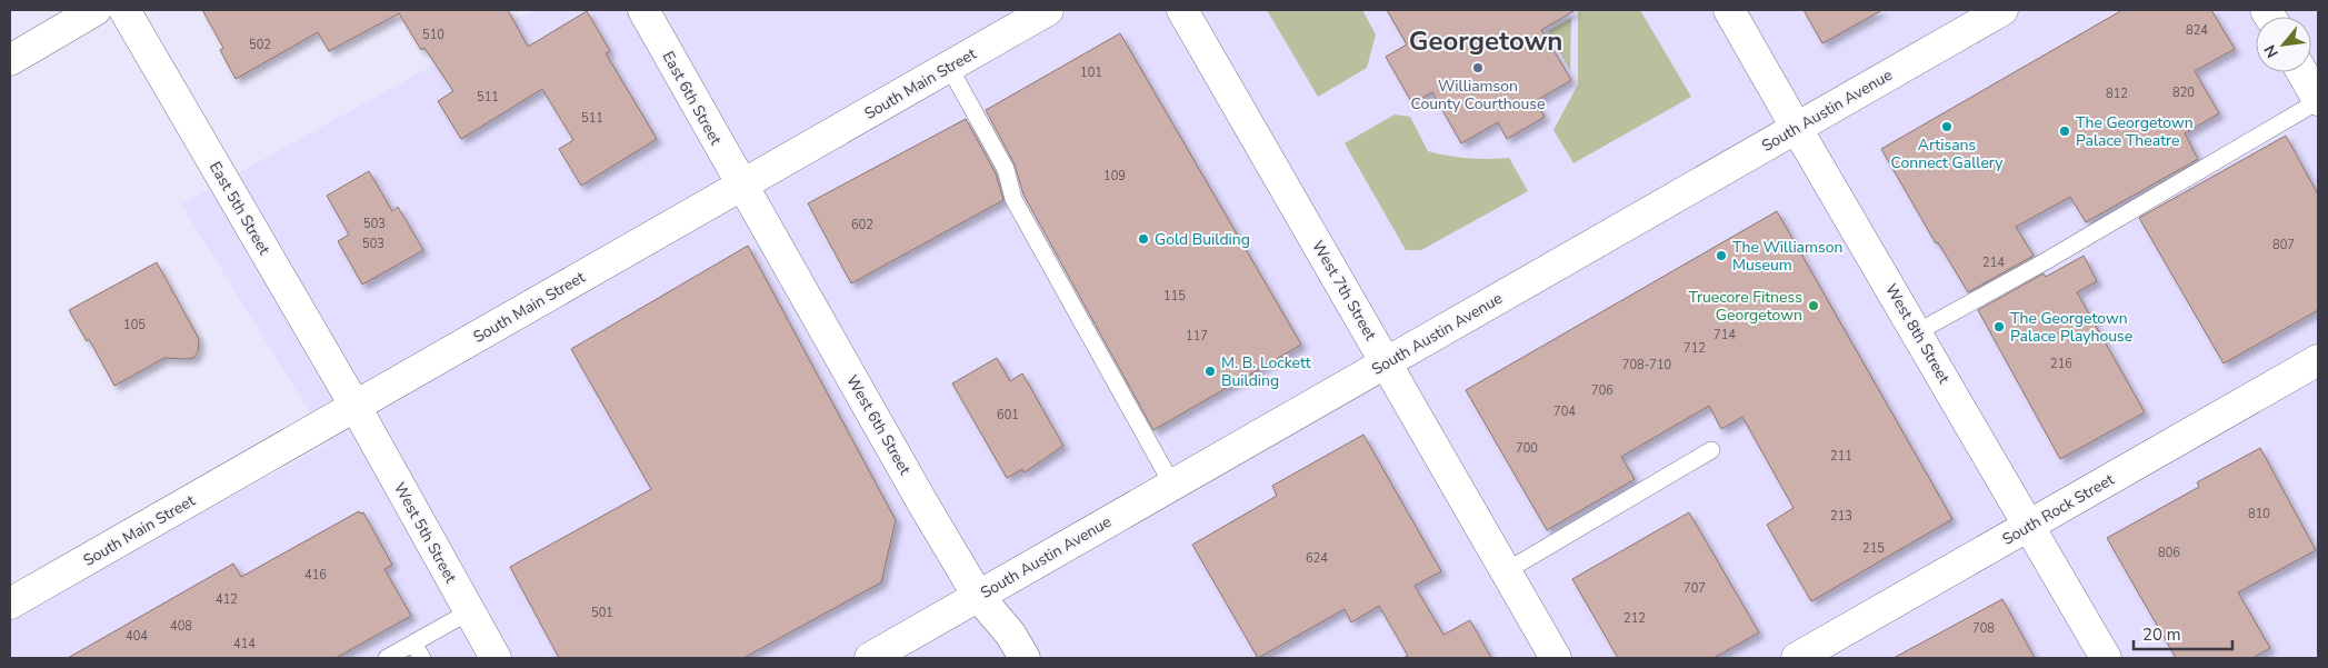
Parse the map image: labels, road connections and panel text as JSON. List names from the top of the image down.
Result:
{
  "streets": {
    "street": [
      "South Main Street",
      "East 6th Street",
      "South Austin Avenue",
      "East 5th Street",
      "West 7th Street",
      "West 8th Street",
      "West 6th Street",
      "South Rock Street",
      "West 5th Street"
    ]
  },
  "crossings": [
    ["South Main Street", "East 6th Street"],
    ["South Main Street", "East 5th Street"],
    ["South Main Street", "West 6th Street"],
    ["South Main Street", "West 5th Street"],
    ["East 6th Street", "West 6th Street"],
    ["South Austin Avenue", "West 7th Street"],
    ["South Austin Avenue", "West 8th Street"],
    ["South Austin Avenue", "West 6th Street"],
    ["East 5th Street", "West 5th Street"],
    ["West 8th Street", "South Rock Street"]
  ],
  "districts": ["Georgetown"],
  "places": [
    "Williamson County Courthouse",
    "Artisans Connect Gallery",
    "The Georgetown Palace Theatre",
    "Gold Building",
    "The Williamson Museum",
    "Truecore Fitness Georgetown",
    "The Georgetown Palace Playhouse",
    "M. B. Lockett Building"
  ],
  "house_numbers": [
    "824",
    "510",
    "502",
    "101",
    "820",
    "812",
    "511",
    "511",
    "109",
    "503",
    "602",
    "503",
    "807",
    "214",
    "115",
    "105",
    "714",
    "117",
    "712",
    "216",
    "708-710",
    "706",
    "704",
    "601",
    "700",
    "211",
    "810",
    "213",
    "215",
    "806",
    "624",
    "416",
    "707",
    "412",
    "501",
    "212",
    "408",
    "708",
    "404",
    "414"
  ],
  "scale_bar": "20 m",
  "north": "bottom left"
}
